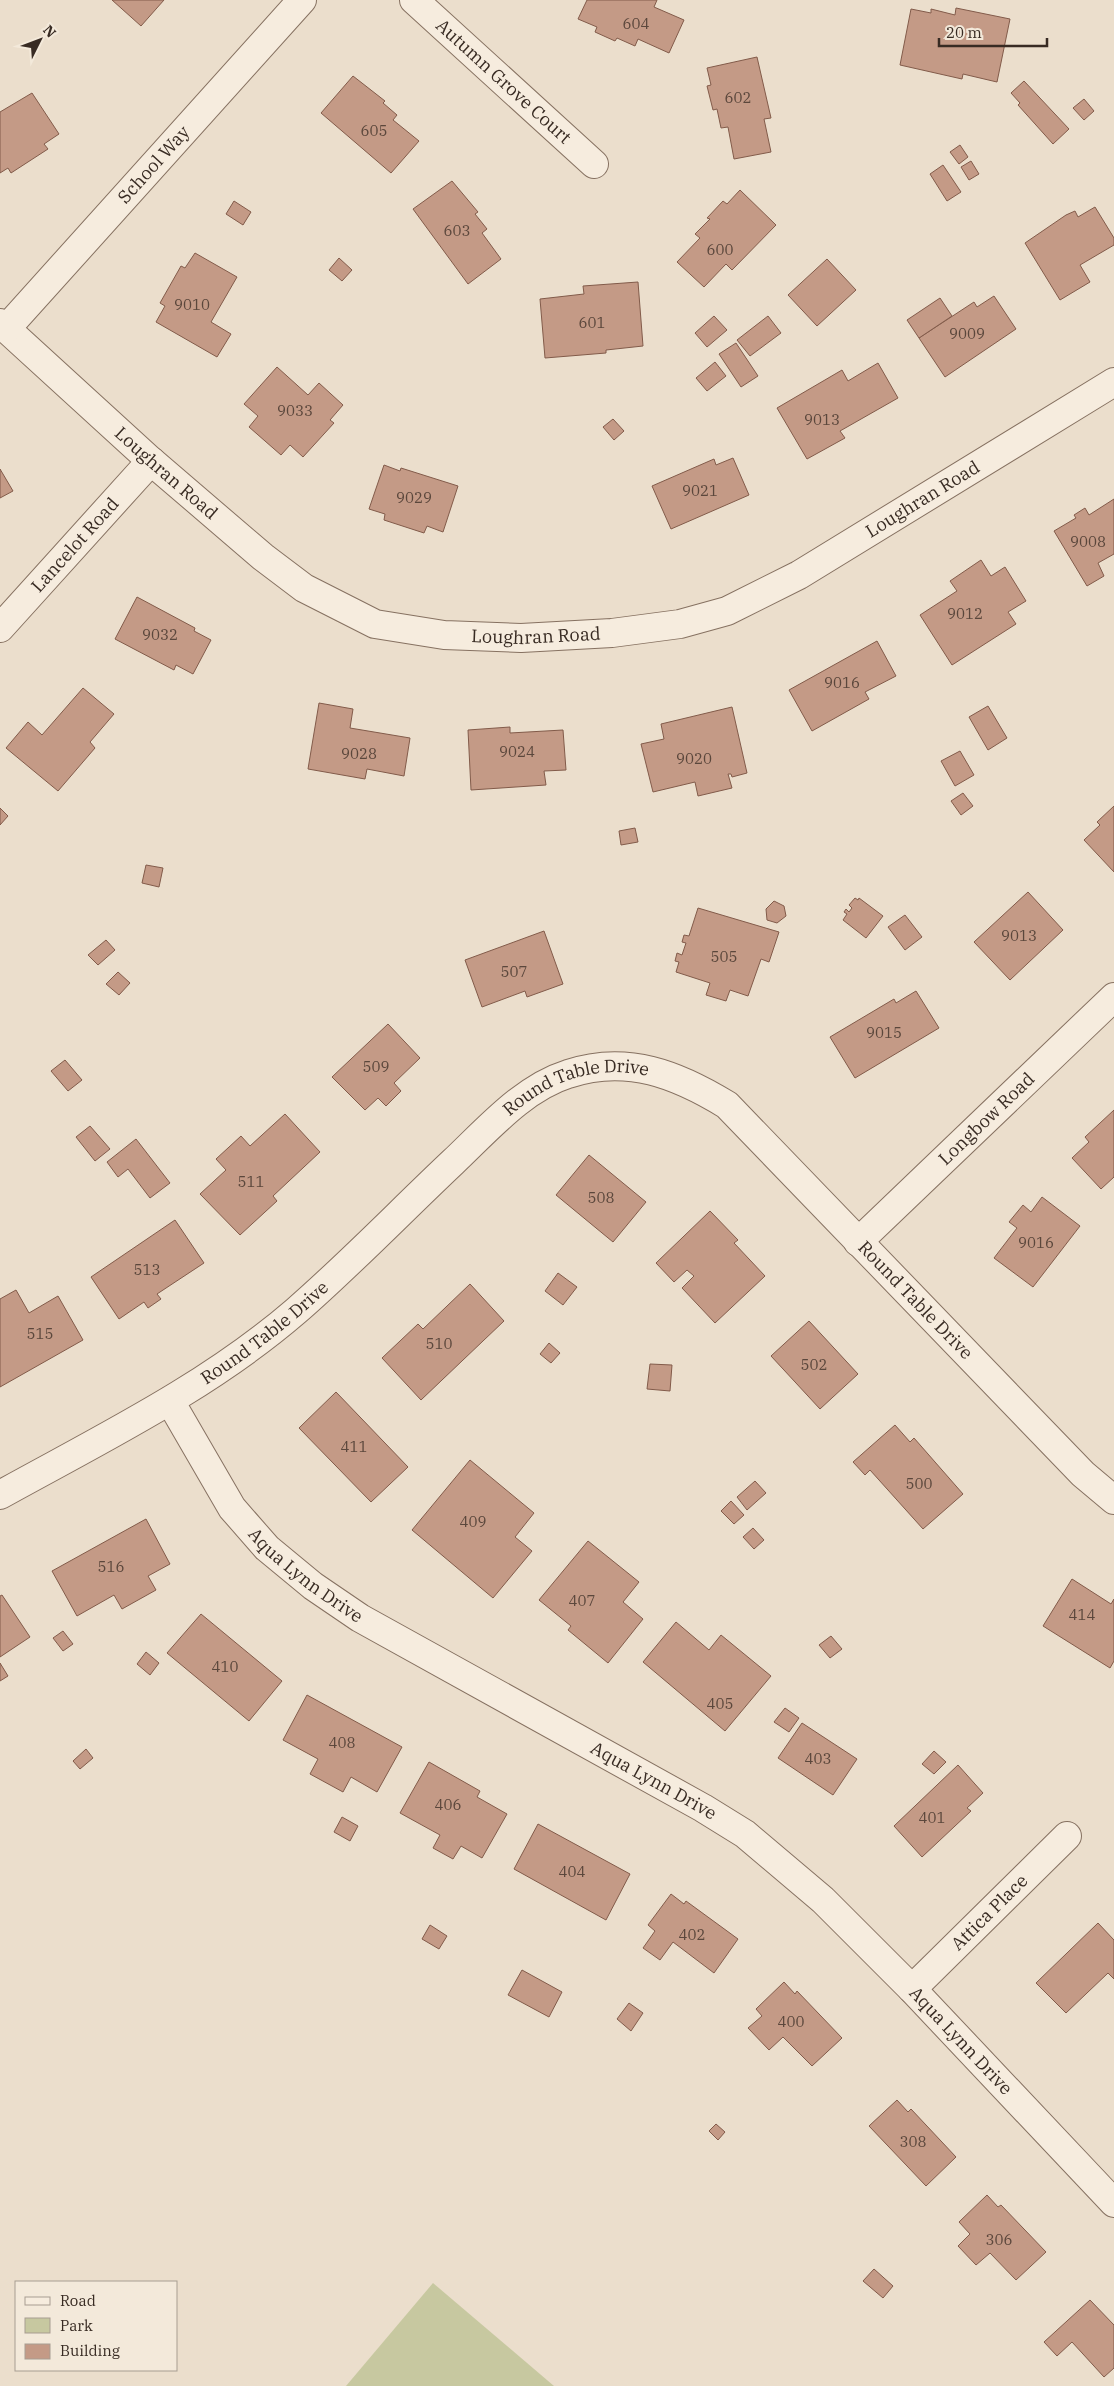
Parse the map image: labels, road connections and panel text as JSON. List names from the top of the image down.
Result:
{
  "streets": {
    "street": [
      "Autumn Grove Court",
      "School Way",
      "Loughran Road",
      "Lancelot Road",
      "Round Table Drive",
      "Longbow Road",
      "Aqua Lynn Drive",
      "Attica Place"
    ]
  },
  "crossings": [
    ["School Way", "Loughran Road"],
    ["Loughran Road", "Lancelot Road"],
    ["Round Table Drive", "Longbow Road"],
    ["Round Table Drive", "Aqua Lynn Drive"],
    ["Aqua Lynn Drive", "Attica Place"]
  ],
  "house_numbers": [
    "604",
    "602",
    "605",
    "603",
    "600",
    "9010",
    "601",
    "9009",
    "9033",
    "9013",
    "9021",
    "9029",
    "9008",
    "9012",
    "9032",
    "9016",
    "9024",
    "9028",
    "9020",
    "9013",
    "505",
    "507",
    "9015",
    "509",
    "511",
    "508",
    "9016",
    "513",
    "515",
    "510",
    "502",
    "411",
    "500",
    "409",
    "516",
    "407",
    "414",
    "410",
    "405",
    "408",
    "403",
    "406",
    "401",
    "404",
    "402",
    "400",
    "308",
    "306"
  ],
  "legend": ["Road", "Park", "Building"],
  "scale_bar": "20 m",
  "north": "top right"
}
